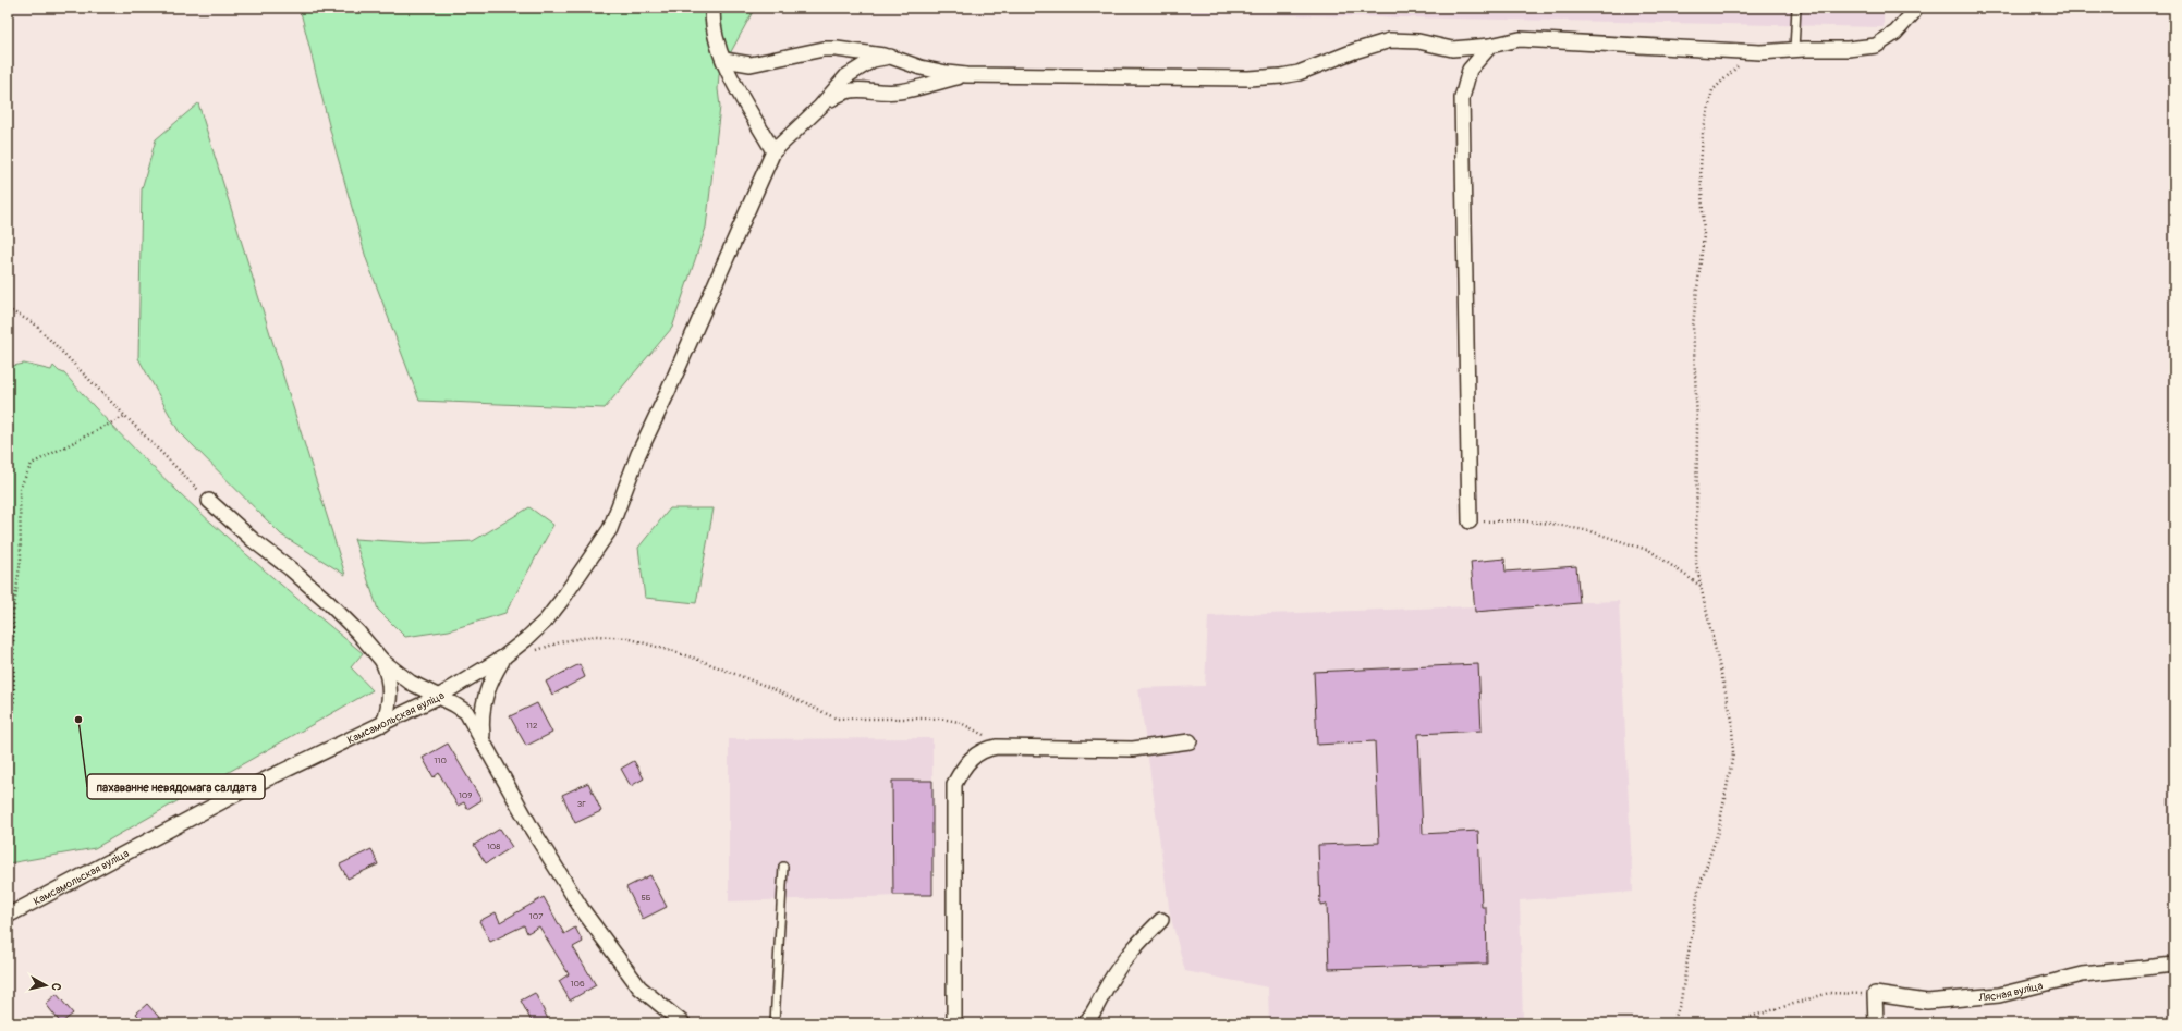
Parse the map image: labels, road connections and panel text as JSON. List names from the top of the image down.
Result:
{
  "streets": {
    "street": ["Камсамольская вуліца", "Лясная вуліца"]
  },
  "places": ["пахаванне невядомага салдата"],
  "house_numbers": [
    "112",
    "110",
    "109",
    "3Г",
    "108",
    "5Б",
    "107",
    "106"
  ],
  "north": "right"
}
